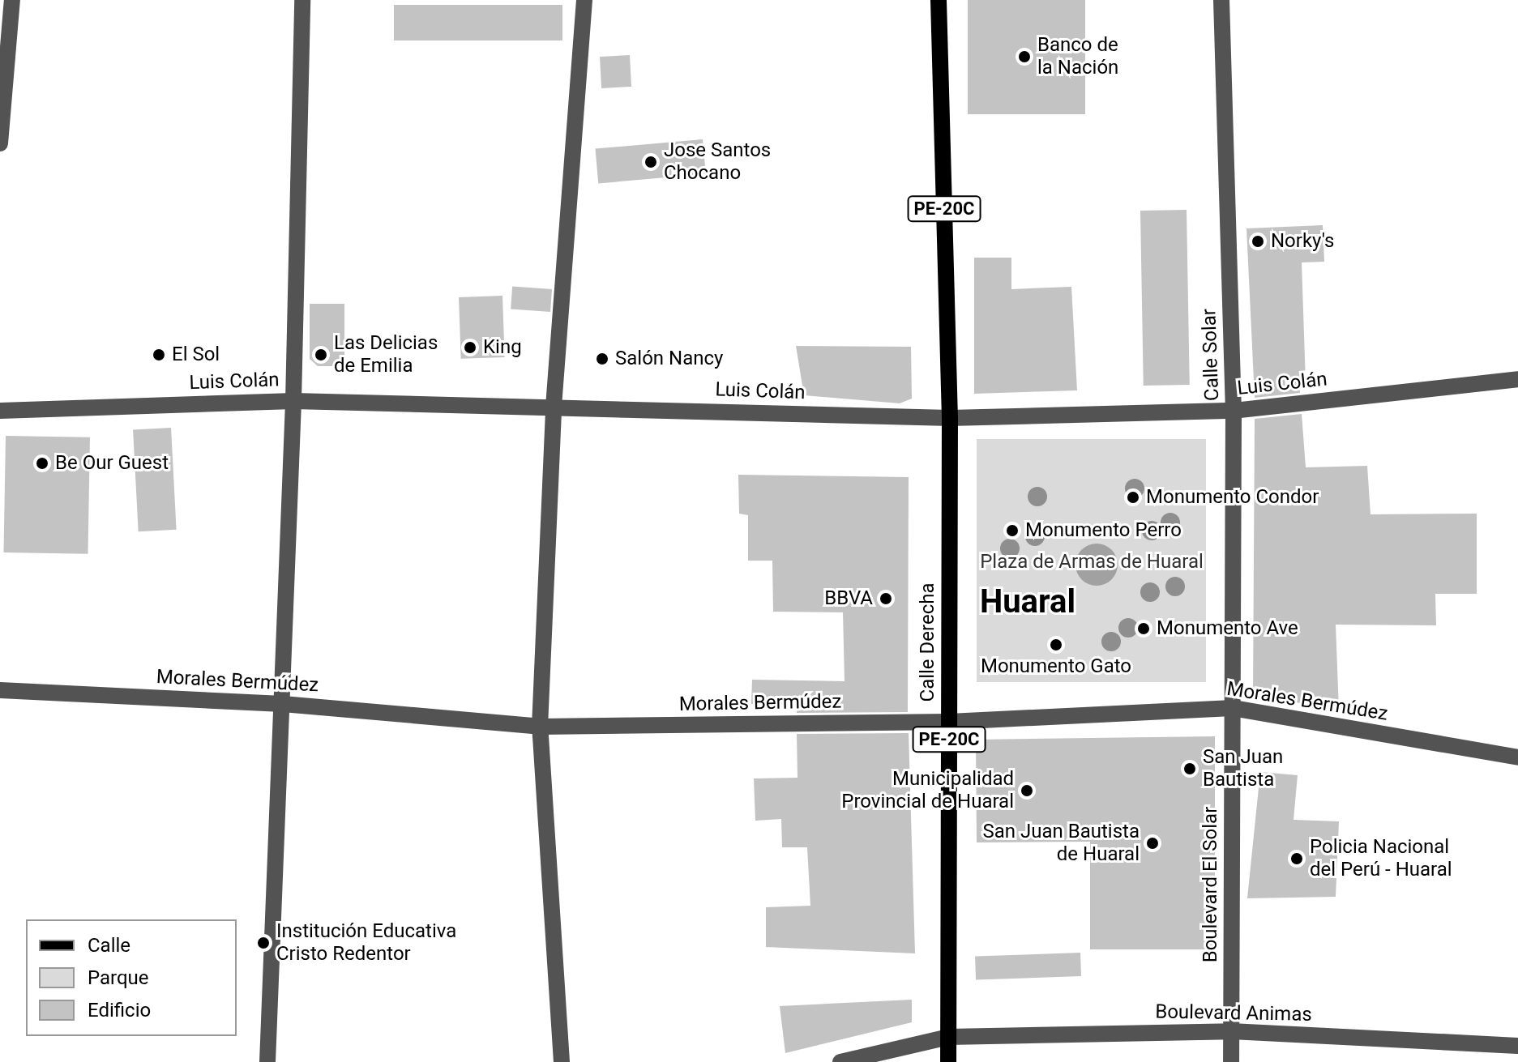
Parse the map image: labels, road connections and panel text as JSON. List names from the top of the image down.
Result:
{
  "streets": {
    "main road": ["PE-20C", "Calle Derecha"],
    "street": [
      "Calle Solar",
      "Luis Colán",
      "Morales Bermúdez",
      "Boulevard El Solar",
      "Boulevard Animas"
    ]
  },
  "crossings": [
    ["PE-20C", "Luis Colán"],
    ["PE-20C", "Calle Derecha"],
    ["Calle Solar", "Luis Colán"],
    ["Calle Solar", "Morales Bermúdez"],
    ["Calle Solar", "Boulevard El Solar"],
    ["Luis Colán", "Calle Derecha"],
    ["Calle Derecha", "Morales Bermúdez"],
    ["Calle Derecha", "Boulevard Animas"],
    ["Morales Bermúdez", "Boulevard El Solar"],
    ["Boulevard El Solar", "Boulevard Animas"]
  ],
  "districts": ["Huaral"],
  "parks": ["Plaza de Armas de Huaral"],
  "places": [
    "Banco de la Nación",
    "Jose Santos Chocano",
    "Norky's",
    "King",
    "El Sol",
    "Las Delicias de Emilia",
    "Salón Nancy",
    "Be Our Guest",
    "Monumento Condor",
    "Monumento Perro",
    "BBVA",
    "Monumento Ave",
    "Monumento Gato",
    "San Juan Bautista",
    "Municipalidad Provincial de Huaral",
    "San Juan Bautista de Huaral",
    "Policia Nacional del Perú - Huaral",
    "Institución Educativa Cristo Redentor"
  ],
  "legend": ["Calle", "Parque", "Edificio"]
}
